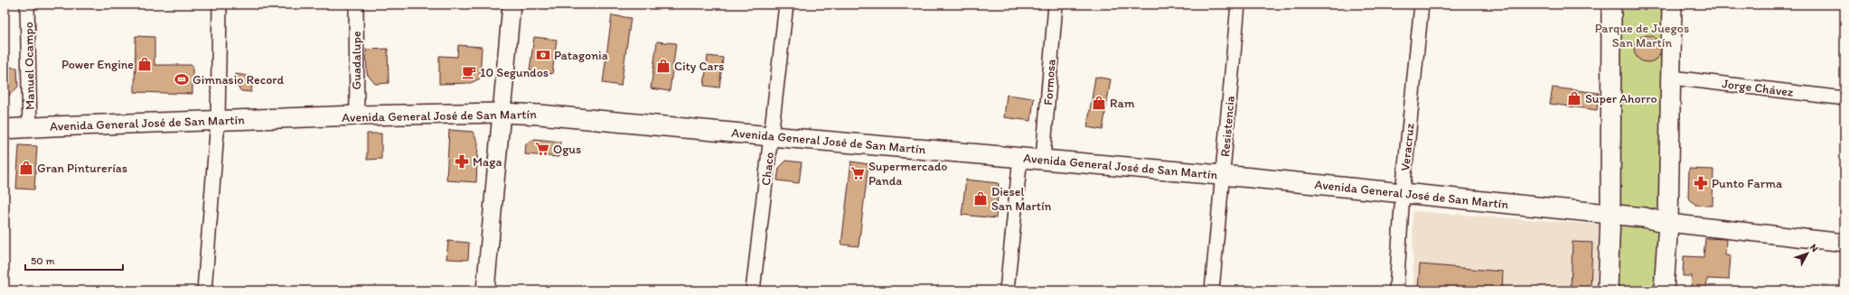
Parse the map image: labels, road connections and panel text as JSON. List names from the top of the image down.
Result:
{
  "streets": {
    "main road": ["Avenida General José de San Martín"],
    "street": [
      "Guadalupe",
      "Manuel Ocampo",
      "Formosa",
      "Jorge Chávez",
      "Resistencia",
      "Veracruz",
      "Chaco"
    ]
  },
  "crossings": [
    ["Guadalupe", "Avenida General José de San Martín"],
    ["Manuel Ocampo", "Avenida General José de San Martín"],
    ["Formosa", "Avenida General José de San Martín"],
    ["Avenida General José de San Martín", "Resistencia"],
    ["Avenida General José de San Martín", "Veracruz"],
    ["Avenida General José de San Martín", "Chaco"]
  ],
  "parks": ["Parque de Juegos San Martín"],
  "places": {
    "bank": ["Patagonia"],
    "shop": [
      "Power Engine",
      "City Cars",
      "Super Ahorro",
      "Ram",
      "Gran Pinturerías",
      "Diesel San Martín"
    ],
    "cafe": ["10 Segundos"],
    "sports": ["Gimnasio Record"],
    "supermarket": ["Ogus", "Supermercado Panda"],
    "pharmacy": ["Maga", "Punto Farma"]
  },
  "scale_bar": "50 m",
  "north": "top right"
}
